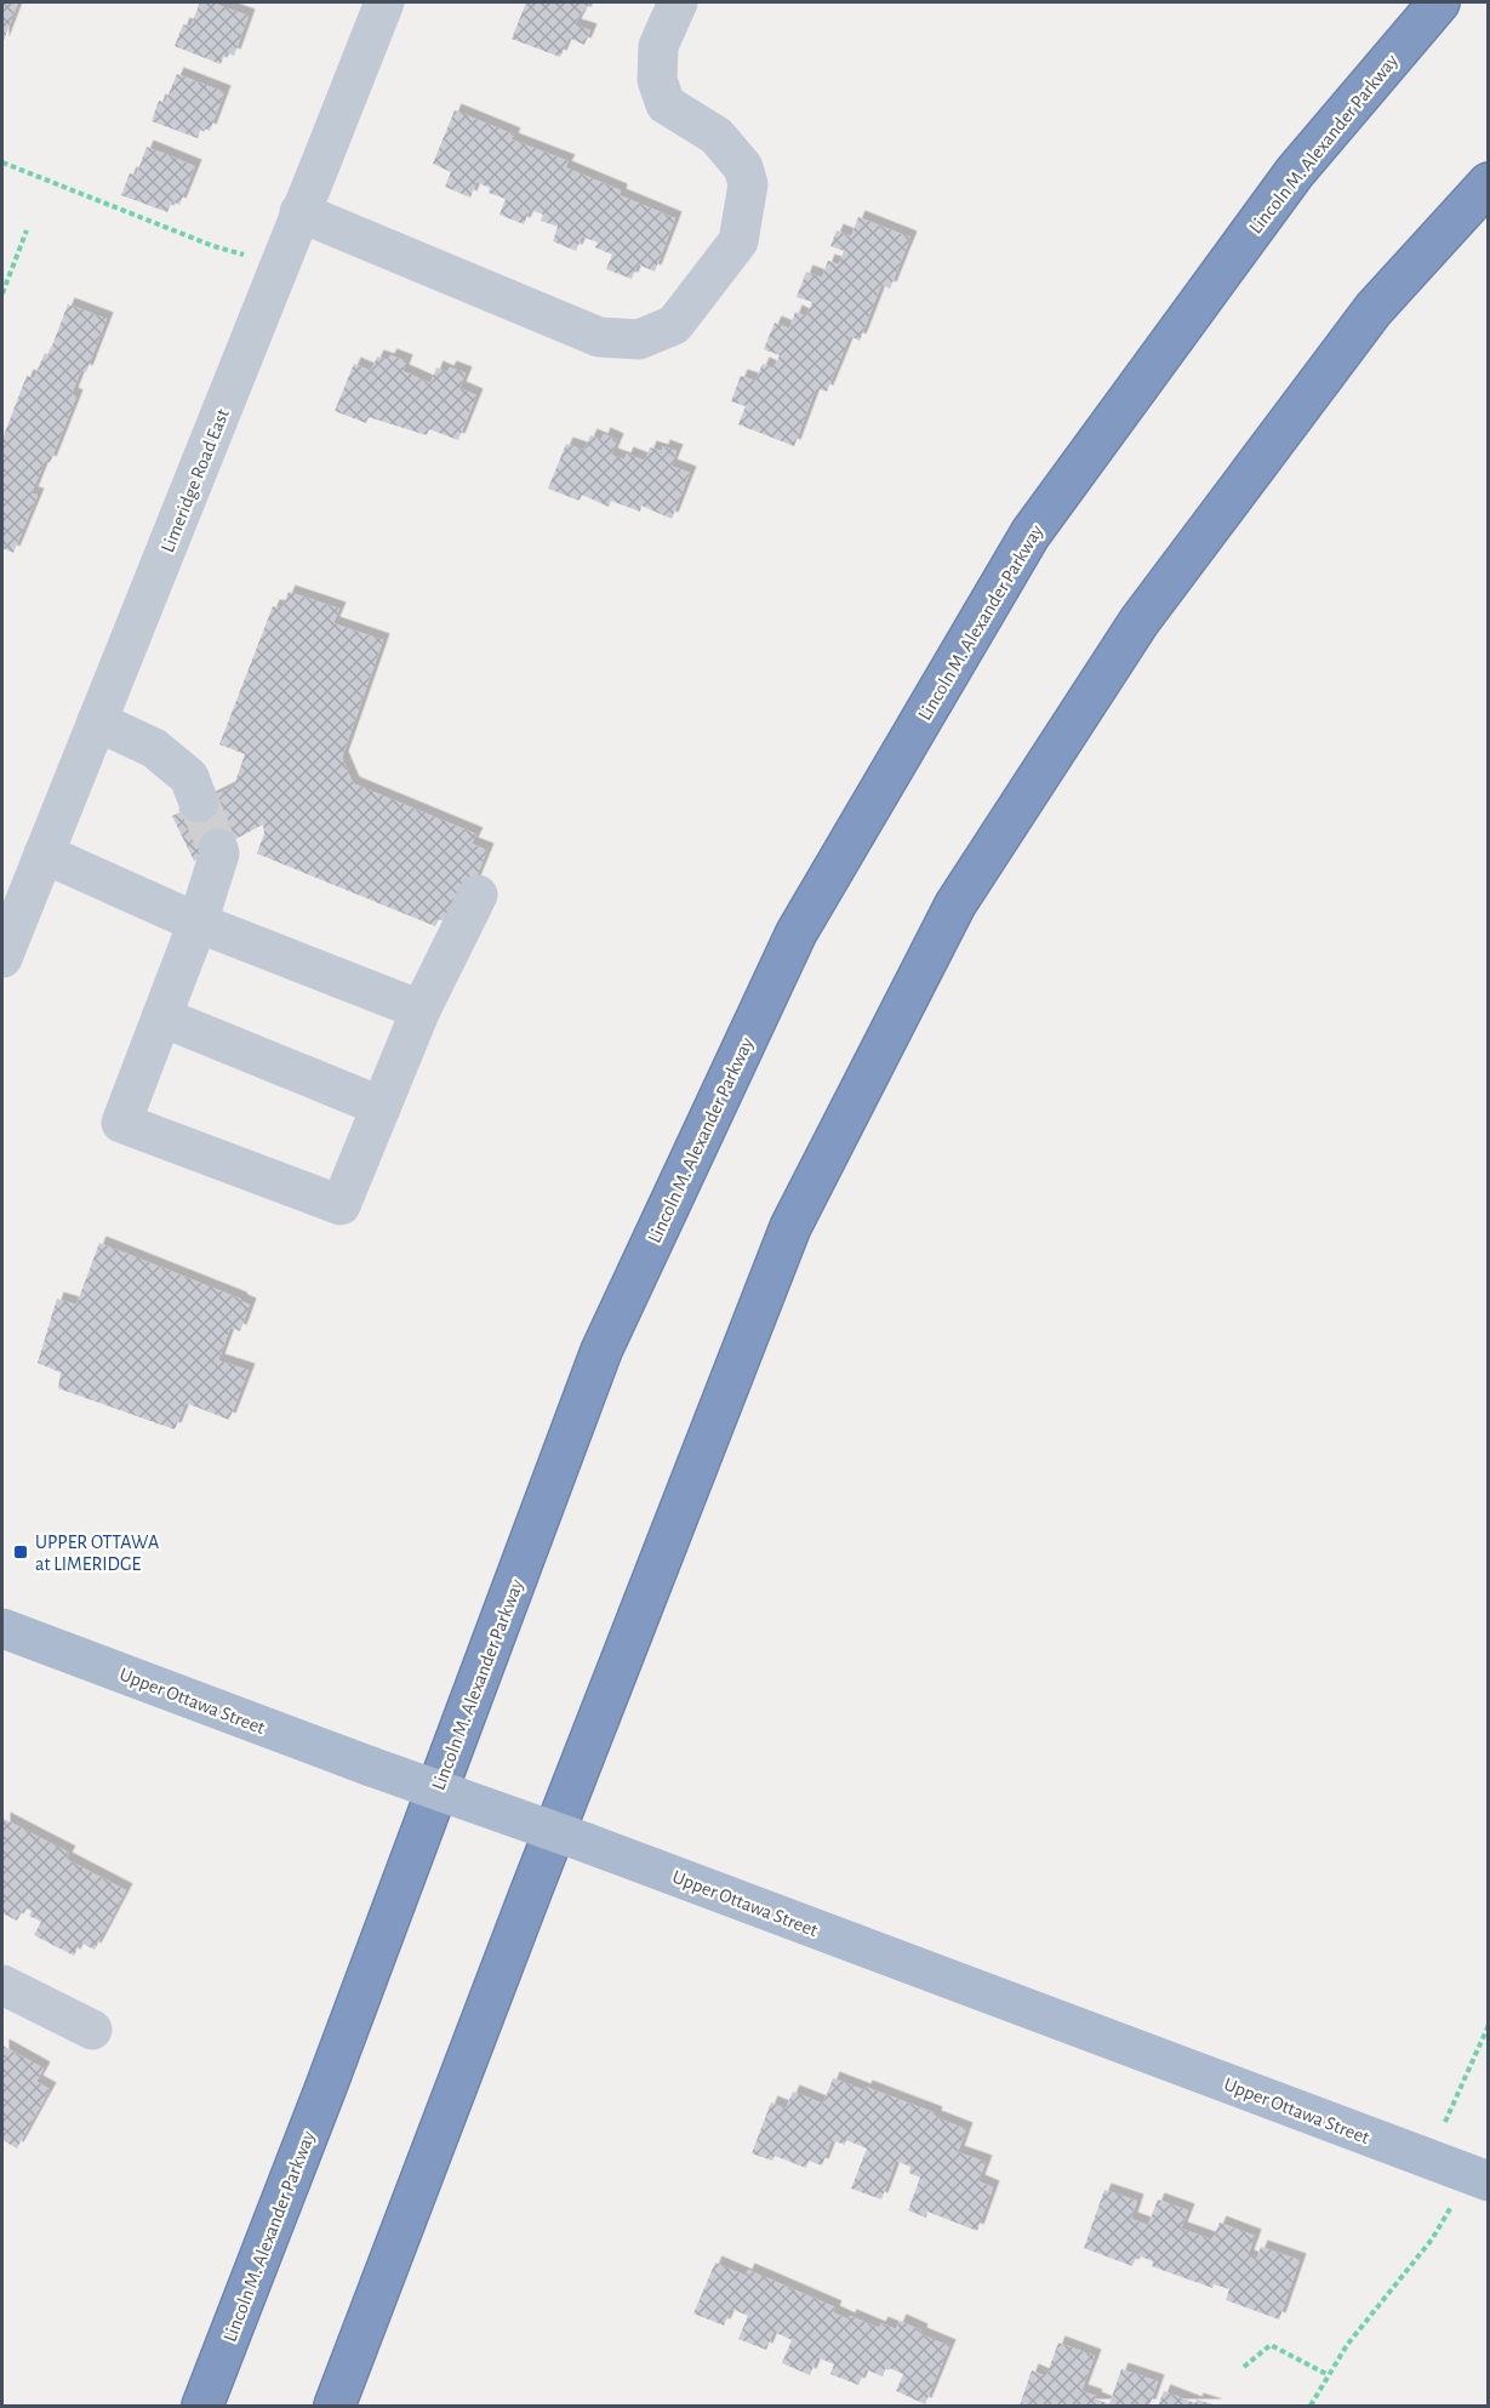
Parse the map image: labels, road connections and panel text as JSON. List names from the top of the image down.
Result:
{
  "streets": {
    "highway": ["Lincoln M. Alexander Parkway"],
    "main road": ["Upper Ottawa Street"],
    "street": ["Limeridge Road East"]
  },
  "places": {
    "transit": ["UPPER OTTAWA at LIMERIDGE"]
  }
}
